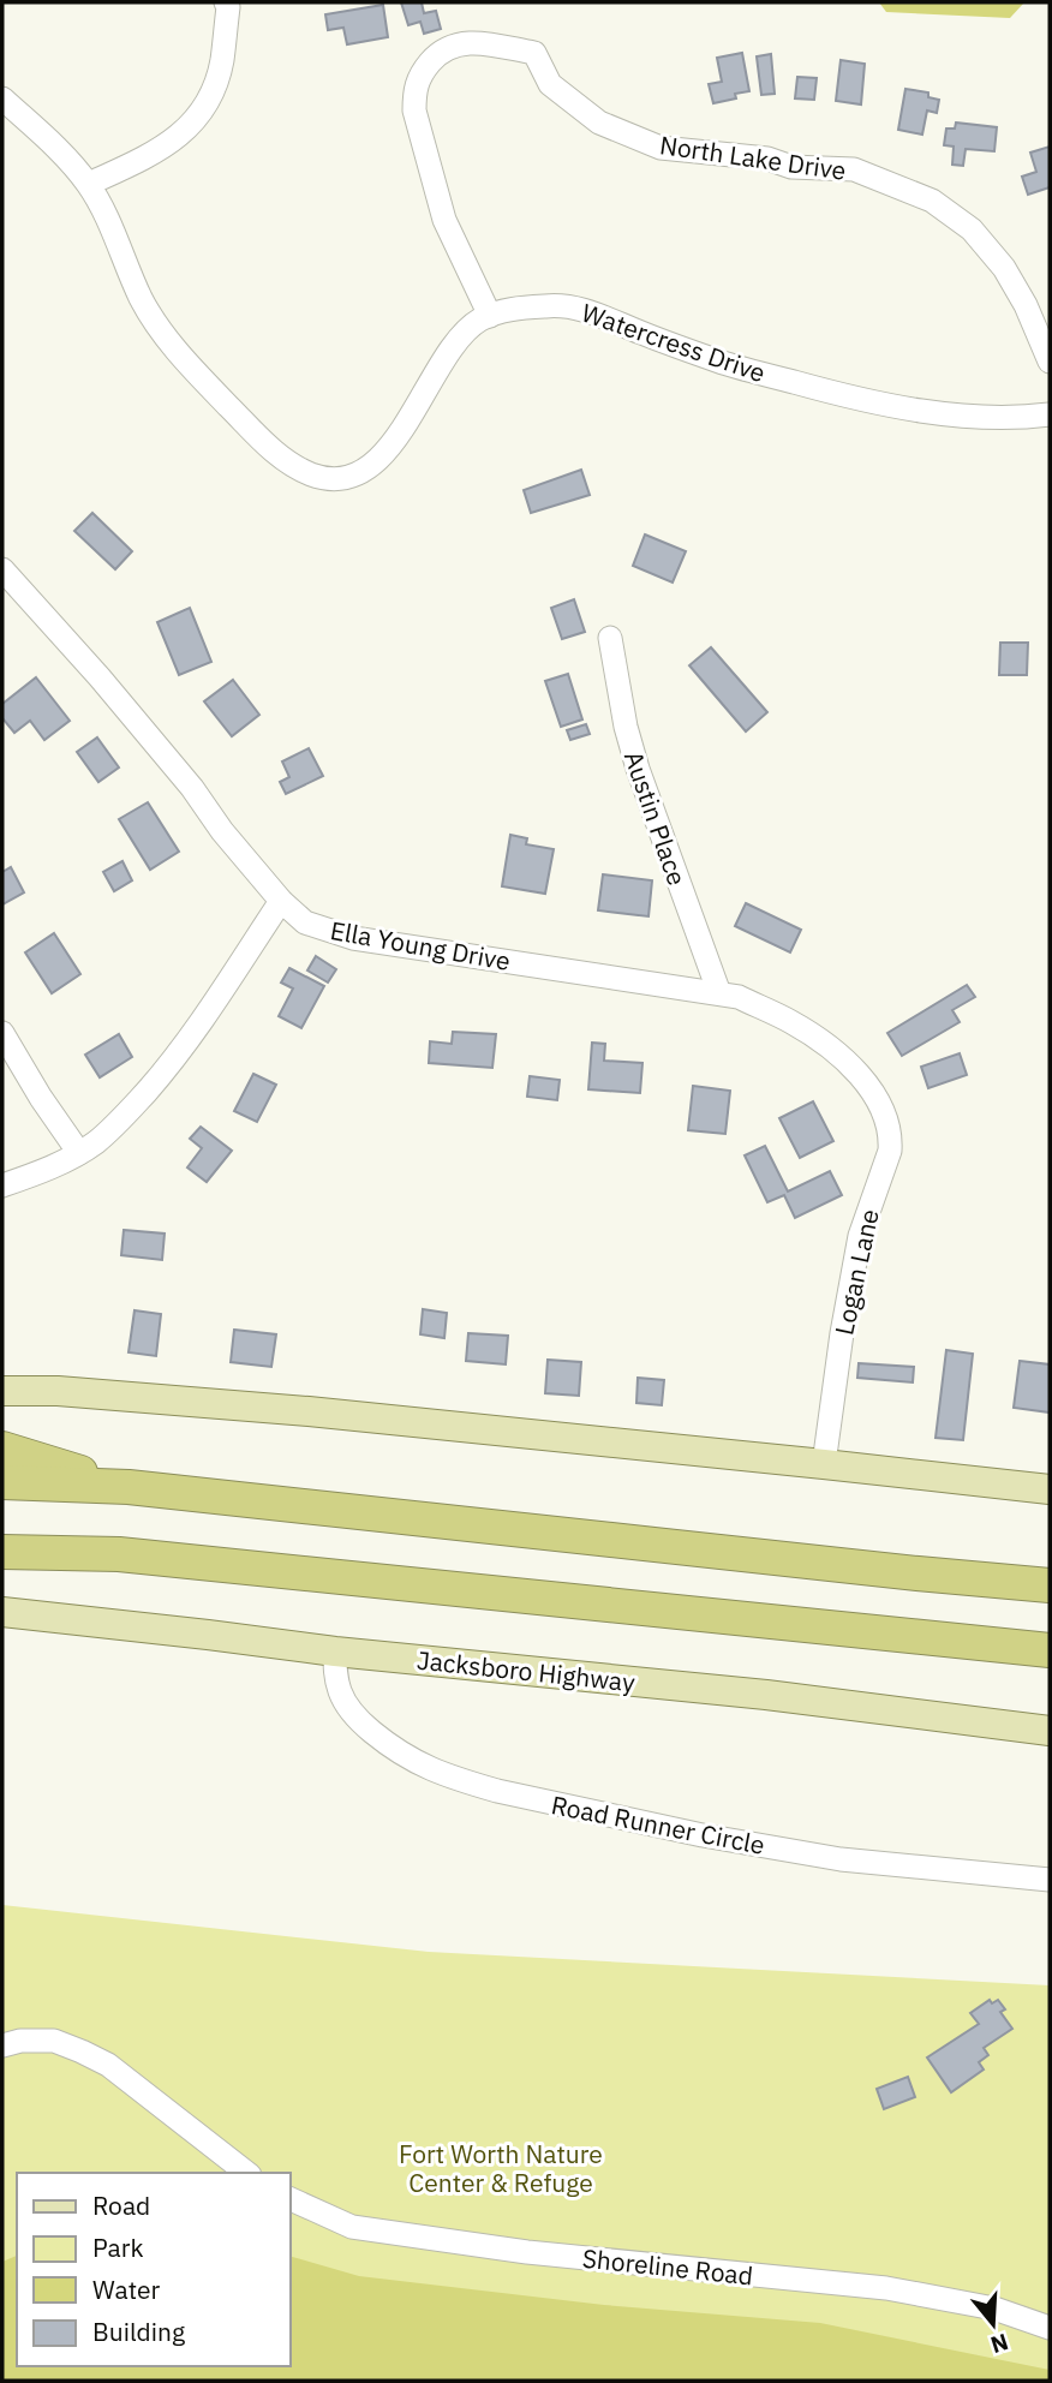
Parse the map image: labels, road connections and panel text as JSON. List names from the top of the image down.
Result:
{
  "streets": {
    "main road": ["Jacksboro Highway"],
    "street": [
      "North Lake Drive",
      "Watercress Drive",
      "Austin Place",
      "Ella Young Drive",
      "Logan Lane",
      "Road Runner Circle",
      "Shoreline Road"
    ]
  },
  "crossings": [
    ["North Lake Drive", "Watercress Drive"],
    ["Austin Place", "Ella Young Drive"],
    ["Ella Young Drive", "Logan Lane"],
    ["Jacksboro Highway", "Road Runner Circle"]
  ],
  "parks": ["Fort Worth Nature Center & Refuge"],
  "legend": [
    "Road",
    "Park",
    "Water",
    "Building"
  ],
  "north": "bottom"
}
